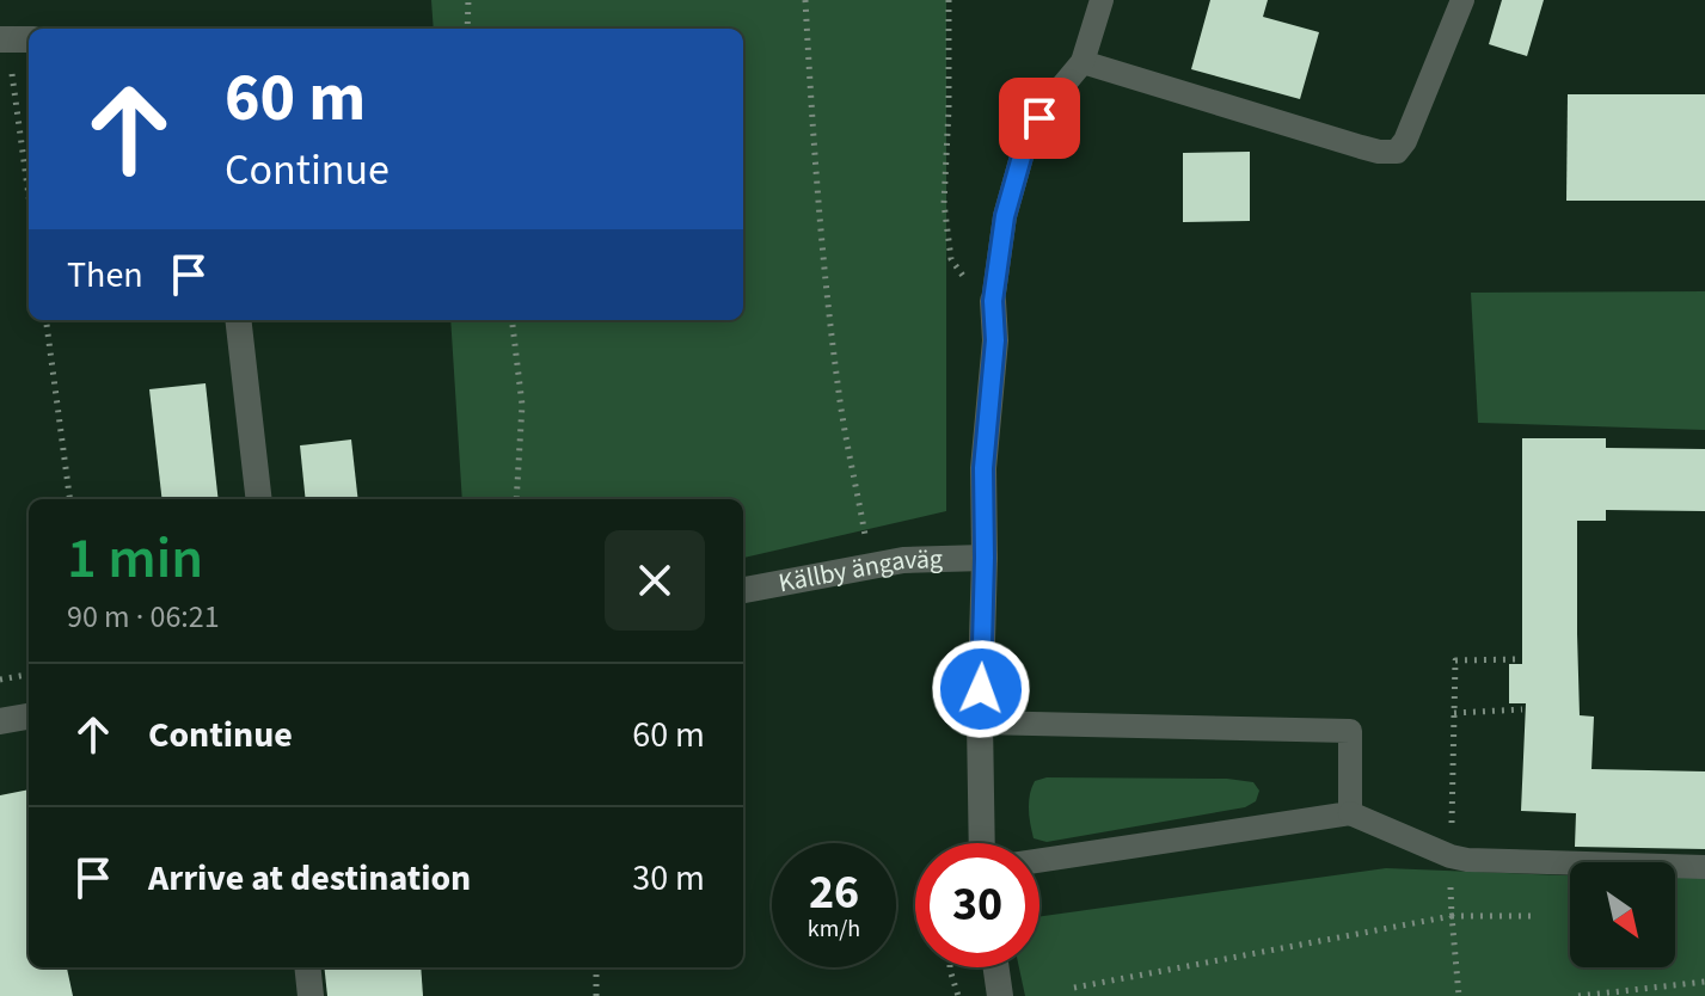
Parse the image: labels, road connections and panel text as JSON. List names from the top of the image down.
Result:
{
  "streets": {
    "street": ["Källby ängaväg"]
  },
  "north": "bottom right",
  "page": {
    "turn": ["60 m", "Continue"],
    "then": "Then",
    "heading": ["1 min", "90 m · 06:21"],
    "list": [
      {
        "name": "Continue",
        "value": "60 m"
      },
      {
        "name": "Arrive at destination",
        "value": "30 m"
      }
    ],
    "speed": "26 km/h",
    "limit": "30"
  }
}
